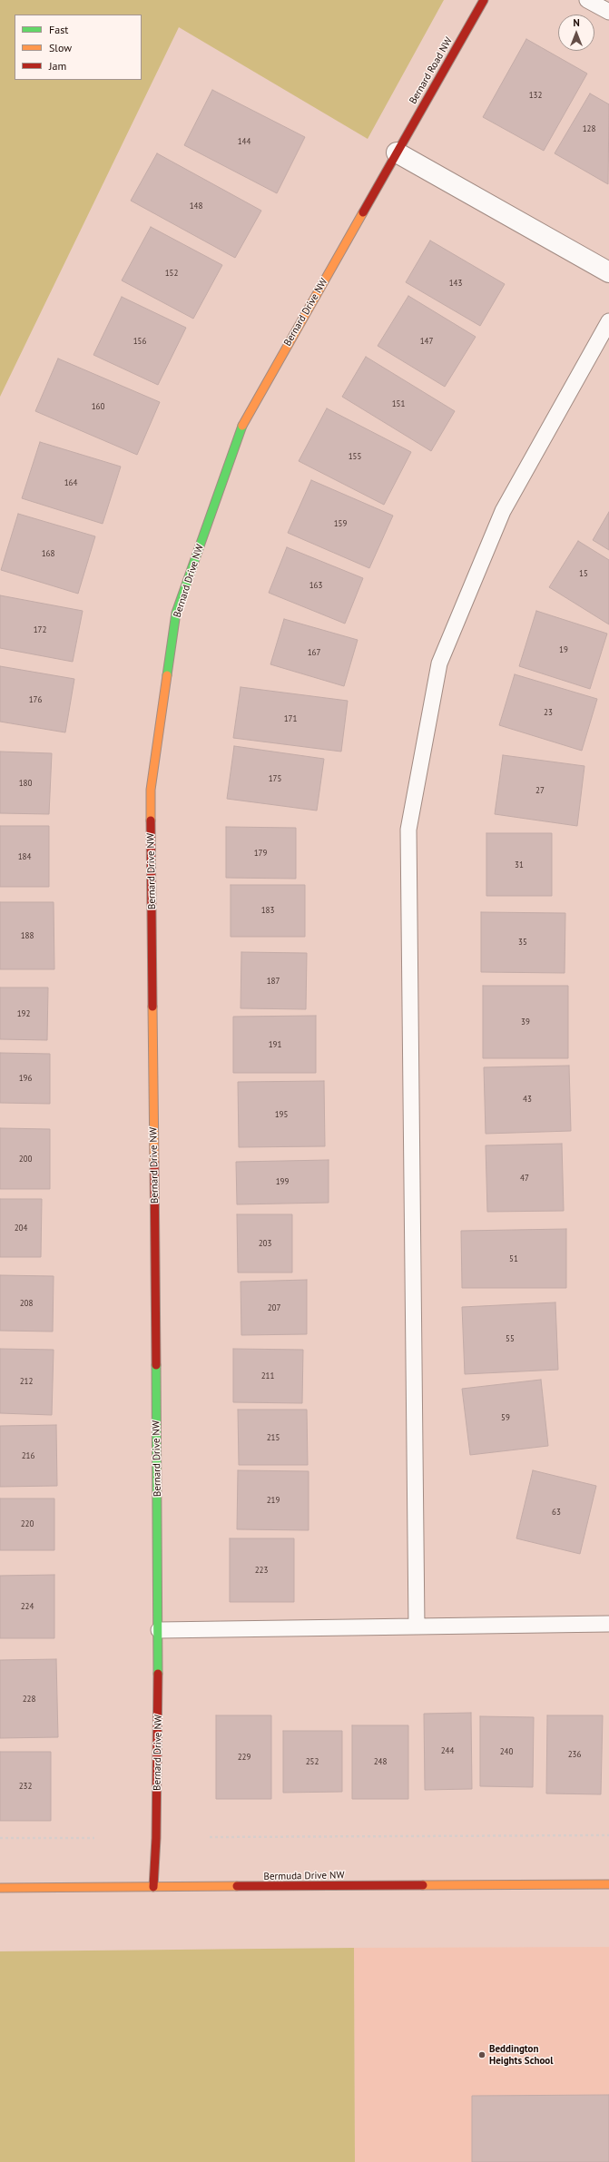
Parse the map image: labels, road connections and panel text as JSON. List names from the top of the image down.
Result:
{
  "streets": {
    "street": ["Bernard Road NW", "Bernard Drive NW", "Bermuda Drive NW"]
  },
  "crossings": [
    ["Bernard Road NW", "Bernard Drive NW"],
    ["Bernard Drive NW", "Bermuda Drive NW"]
  ],
  "places": ["Beddington Heights School"],
  "house_numbers": [
    "132",
    "128",
    "144",
    "148",
    "152",
    "143",
    "156",
    "147",
    "151",
    "160",
    "155",
    "164",
    "159",
    "168",
    "15",
    "163",
    "172",
    "19",
    "167",
    "176",
    "23",
    "171",
    "175",
    "180",
    "27",
    "179",
    "184",
    "31",
    "183",
    "188",
    "35",
    "187",
    "192",
    "39",
    "191",
    "196",
    "43",
    "195",
    "200",
    "47",
    "199",
    "204",
    "203",
    "51",
    "208",
    "207",
    "55",
    "211",
    "212",
    "59",
    "215",
    "216",
    "219",
    "63",
    "220",
    "223",
    "224",
    "228",
    "244",
    "240",
    "236",
    "229",
    "252",
    "248",
    "232"
  ],
  "legend": ["Fast", "Slow", "Jam"],
  "north": "top"
}
